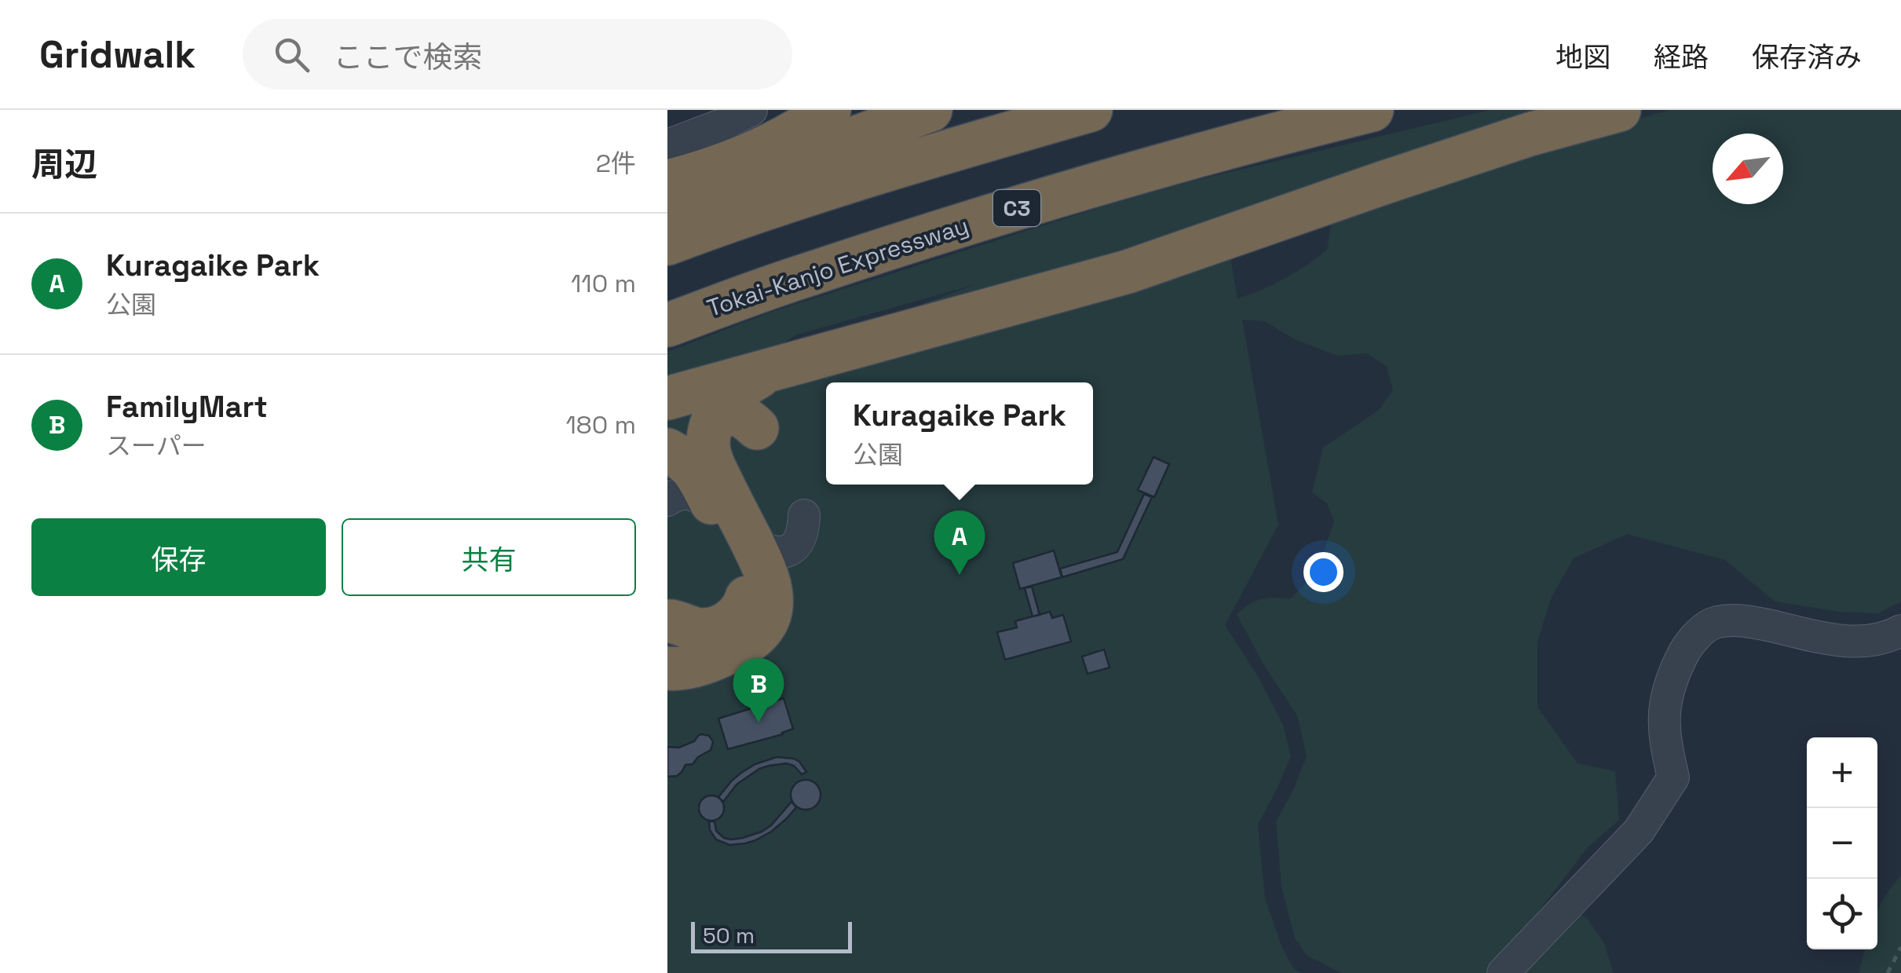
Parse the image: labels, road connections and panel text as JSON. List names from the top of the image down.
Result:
{
  "streets": {
    "highway": ["C3", "Tokai-Kanjo Expressway"]
  },
  "scale_bar": "50 m",
  "north": "bottom left",
  "page": {
    "header": "Gridwalk",
    "search": "ここで検索",
    "nav": ["地図", "経路", "保存済み"],
    "heading": ["周辺", "2件"],
    "list": [
      {
        "mark": "A",
        "name": "Kuragaike Park",
        "note": "公園",
        "value": "110 m"
      },
      {
        "mark": "B",
        "name": "FamilyMart",
        "note": "スーパー",
        "value": "180 m"
      }
    ],
    "popup": ["Kuragaike Park", "公園"],
    "buttons": ["保存", "共有"],
    "pins": ["A", "B"],
    "map_buttons": ["+", "−"],
    "scale": "50 m"
  }
}
